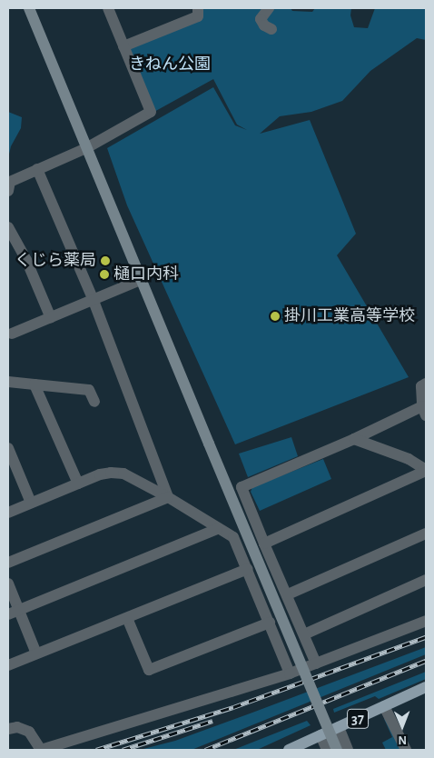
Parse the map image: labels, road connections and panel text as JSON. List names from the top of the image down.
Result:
{
  "streets": {
    "main road": ["37"]
  },
  "parks": ["きねん公園"],
  "places": ["くじら薬局", "樋口内科", "掛川工業高等学校"],
  "north": "bottom"
}
